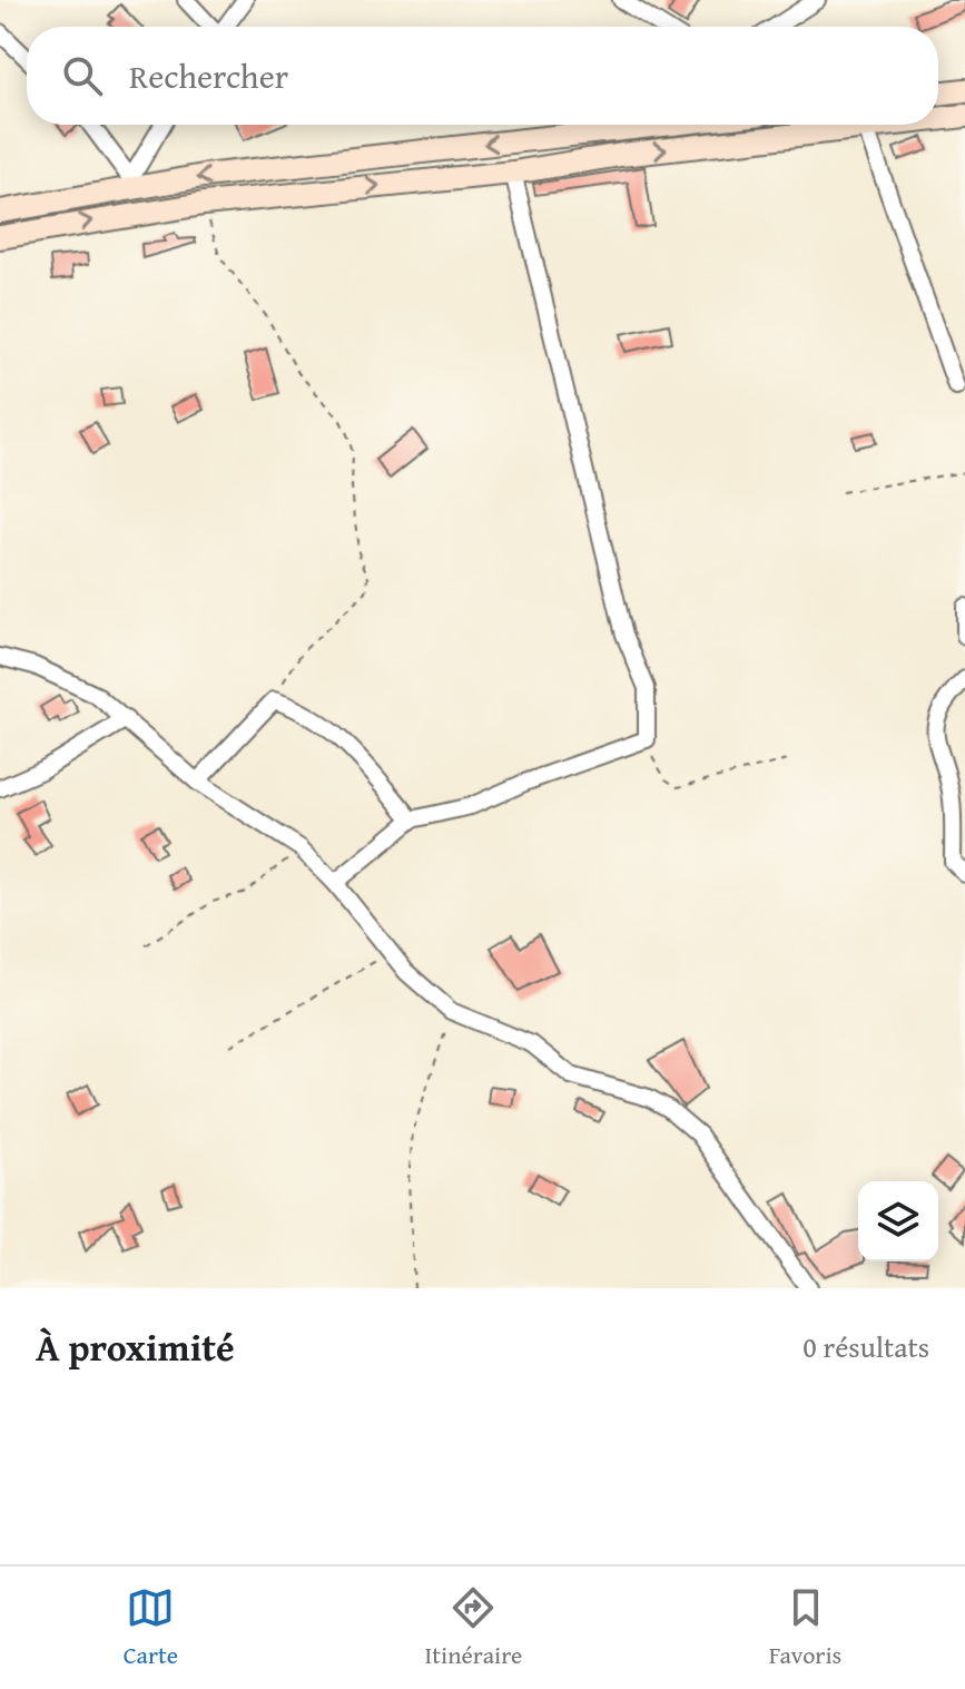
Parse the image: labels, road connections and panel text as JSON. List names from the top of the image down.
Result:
{
  "page": {
    "search": "Rechercher",
    "heading": ["À proximité", "0 résultats"],
    "nav": ["Carte", "Itinéraire", "Favoris"]
  }
}
